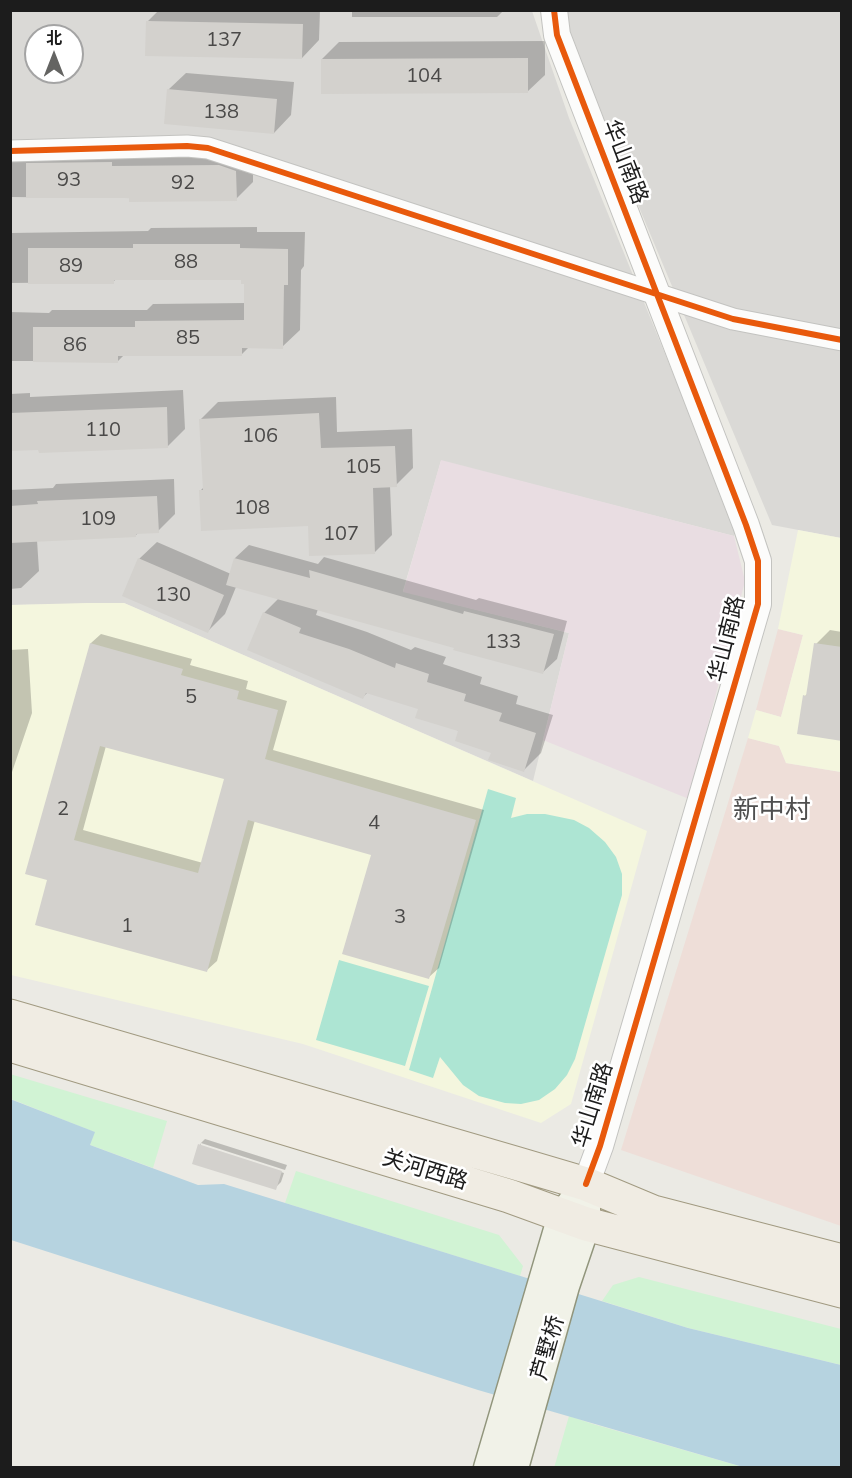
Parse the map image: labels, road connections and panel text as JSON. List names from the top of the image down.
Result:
{
  "streets": {
    "main road": ["关河西路", "芦墅桥"],
    "street": ["华山南路"]
  },
  "crossings": [
    ["华山南路", "关河西路"],
    ["华山南路", "芦墅桥"],
    ["关河西路", "芦墅桥"]
  ],
  "districts": ["新中村"],
  "house_numbers": [
    "137",
    "104",
    "138",
    "93",
    "92",
    "88",
    "89",
    "85",
    "86",
    "110",
    "106",
    "105",
    "108",
    "109",
    "107",
    "130",
    "133",
    "5",
    "2",
    "4",
    "3",
    "1"
  ],
  "north": "top"
}
